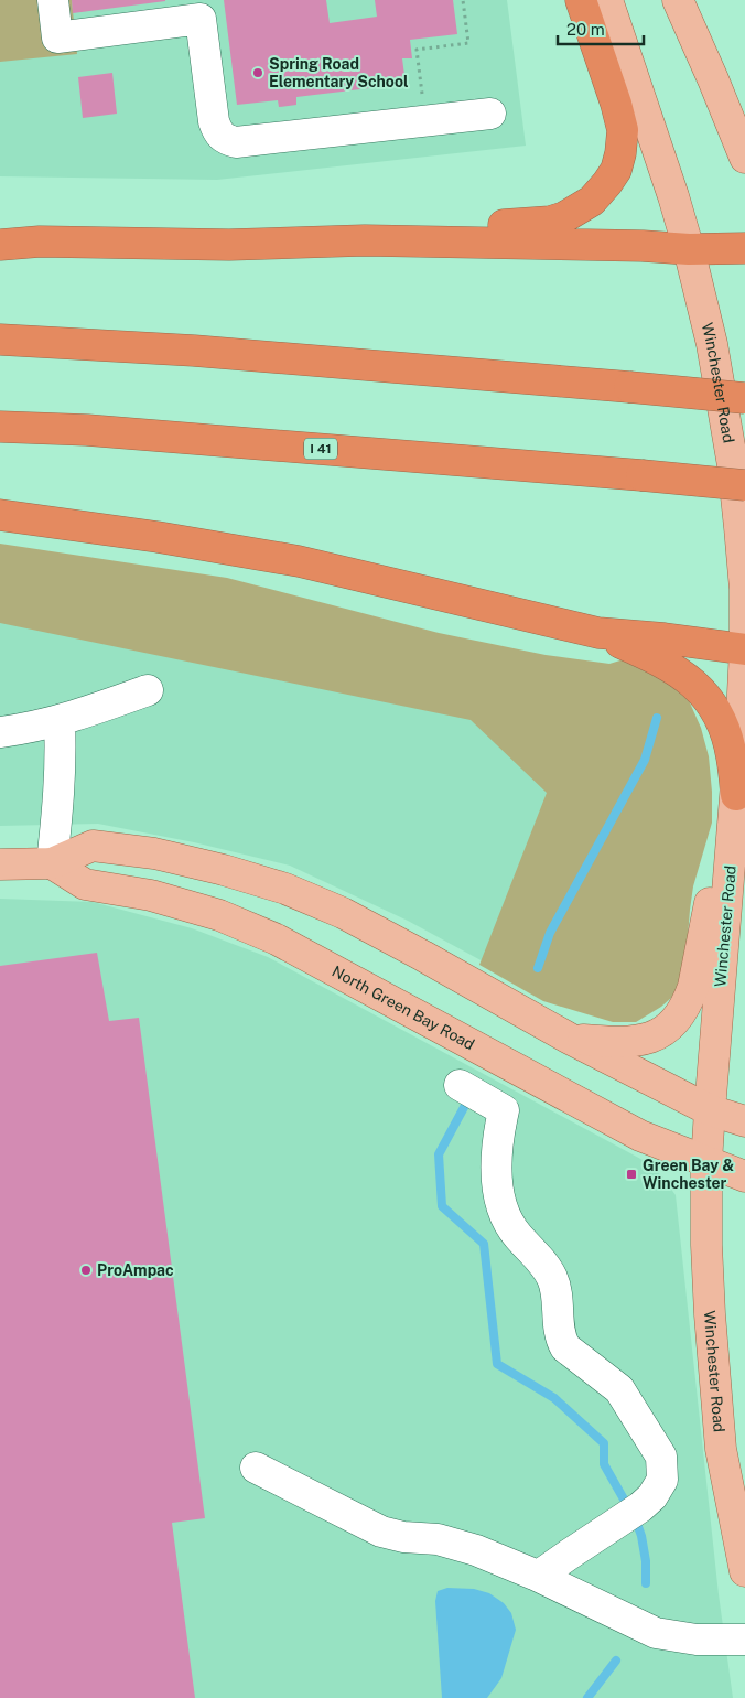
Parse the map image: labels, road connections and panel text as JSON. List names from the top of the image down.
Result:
{
  "streets": {
    "highway": ["I 41"],
    "main road": ["Winchester Road", "North Green Bay Road"]
  },
  "crossings": [
    ["Winchester Road", "North Green Bay Road"]
  ],
  "places": {
    "other": ["Spring Road Elementary School", "ProAmpac"],
    "transit": ["Green Bay & Winchester"]
  },
  "scale_bar": "20 m"
}
